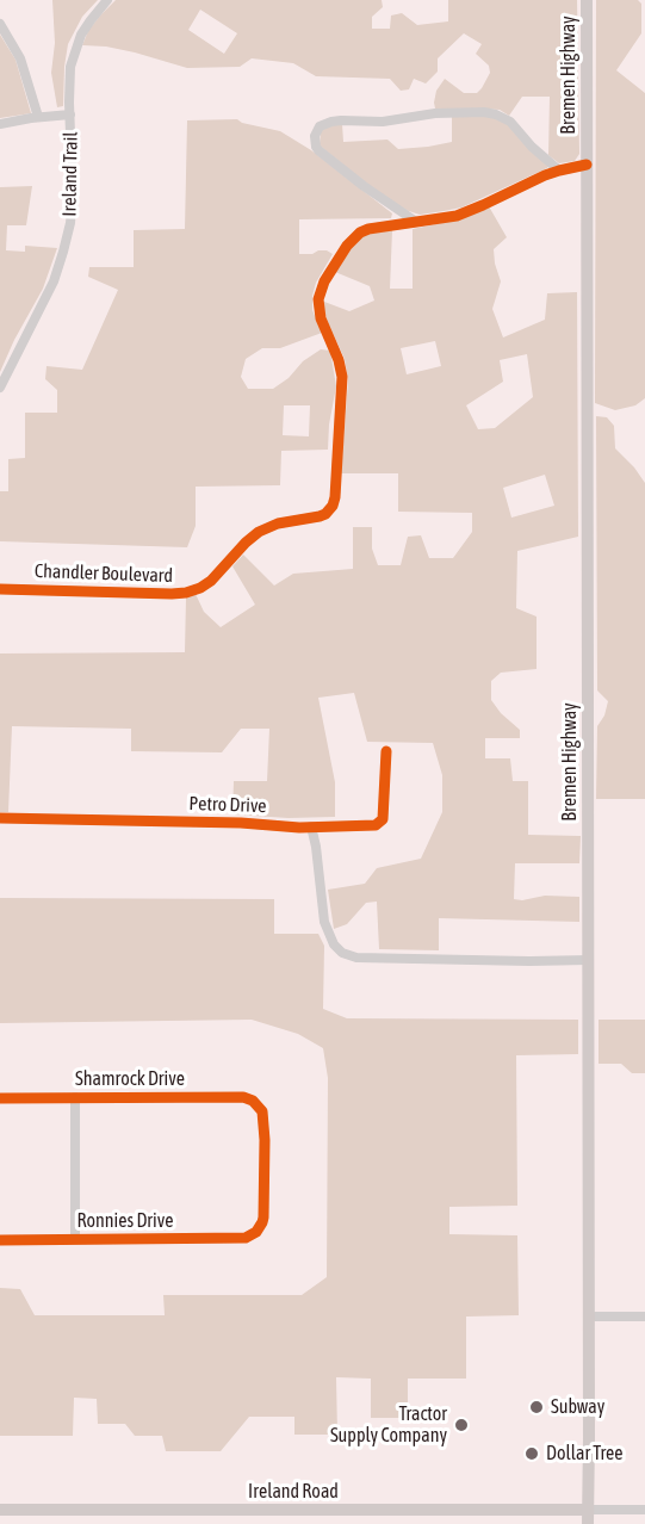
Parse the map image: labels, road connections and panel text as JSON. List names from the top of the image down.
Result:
{
  "streets": {
    "main road": ["Bremen Highway", "Ireland Road"],
    "street": [
      "Ireland Trail",
      "Chandler Boulevard",
      "Petro Drive",
      "Shamrock Drive",
      "Ronnies Drive"
    ]
  },
  "crossings": [
    ["Bremen Highway", "Chandler Boulevard"],
    ["Bremen Highway", "Ireland Road"],
    ["Shamrock Drive", "Ronnies Drive"]
  ],
  "places": ["Subway", "Tractor Supply Company", "Dollar Tree"]
}
